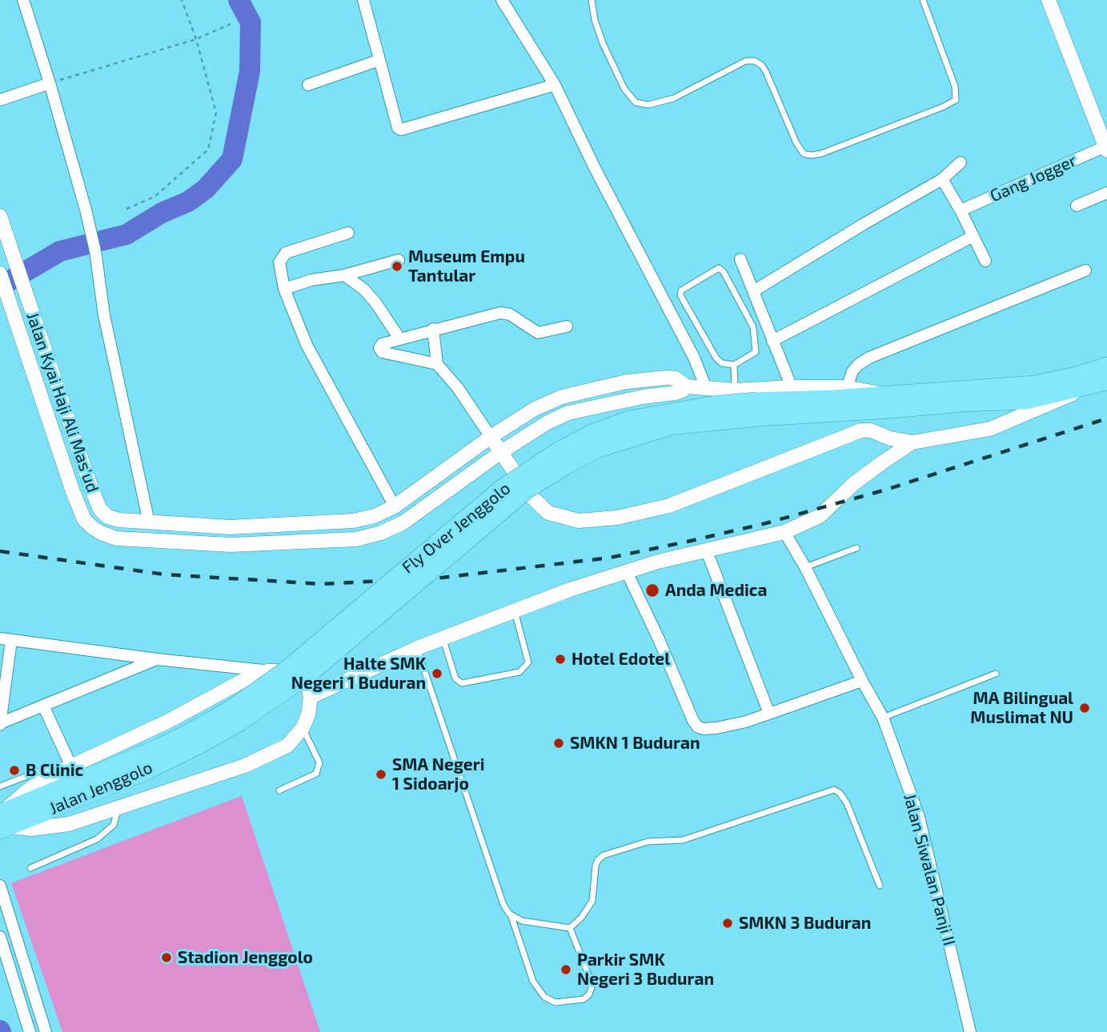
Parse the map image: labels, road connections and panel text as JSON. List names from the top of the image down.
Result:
{
  "streets": {
    "highway": ["Fly Over Jenggolo", "Jalan Jenggolo"],
    "street": ["Gang Jogger", "Jalan Kyai Haji Ali Mas'ud", "Jalan Siwalan Panji II"]
  },
  "crossings": [
    ["Fly Over Jenggolo", "Jalan Jenggolo"]
  ],
  "places": [
    "Museum Empu Tantular",
    "Anda Medica",
    "Hotel Edotel",
    "Halte SMK Negeri 1 Buduran",
    "MA Bilingual Muslimat NU",
    "SMKN 1 Buduran",
    "B Clinic",
    "SMA Negeri 1 Sidoarjo",
    "SMKN 3 Buduran",
    "Stadion Jenggolo",
    "Parkir SMK Negeri 3 Buduran"
  ]
}
